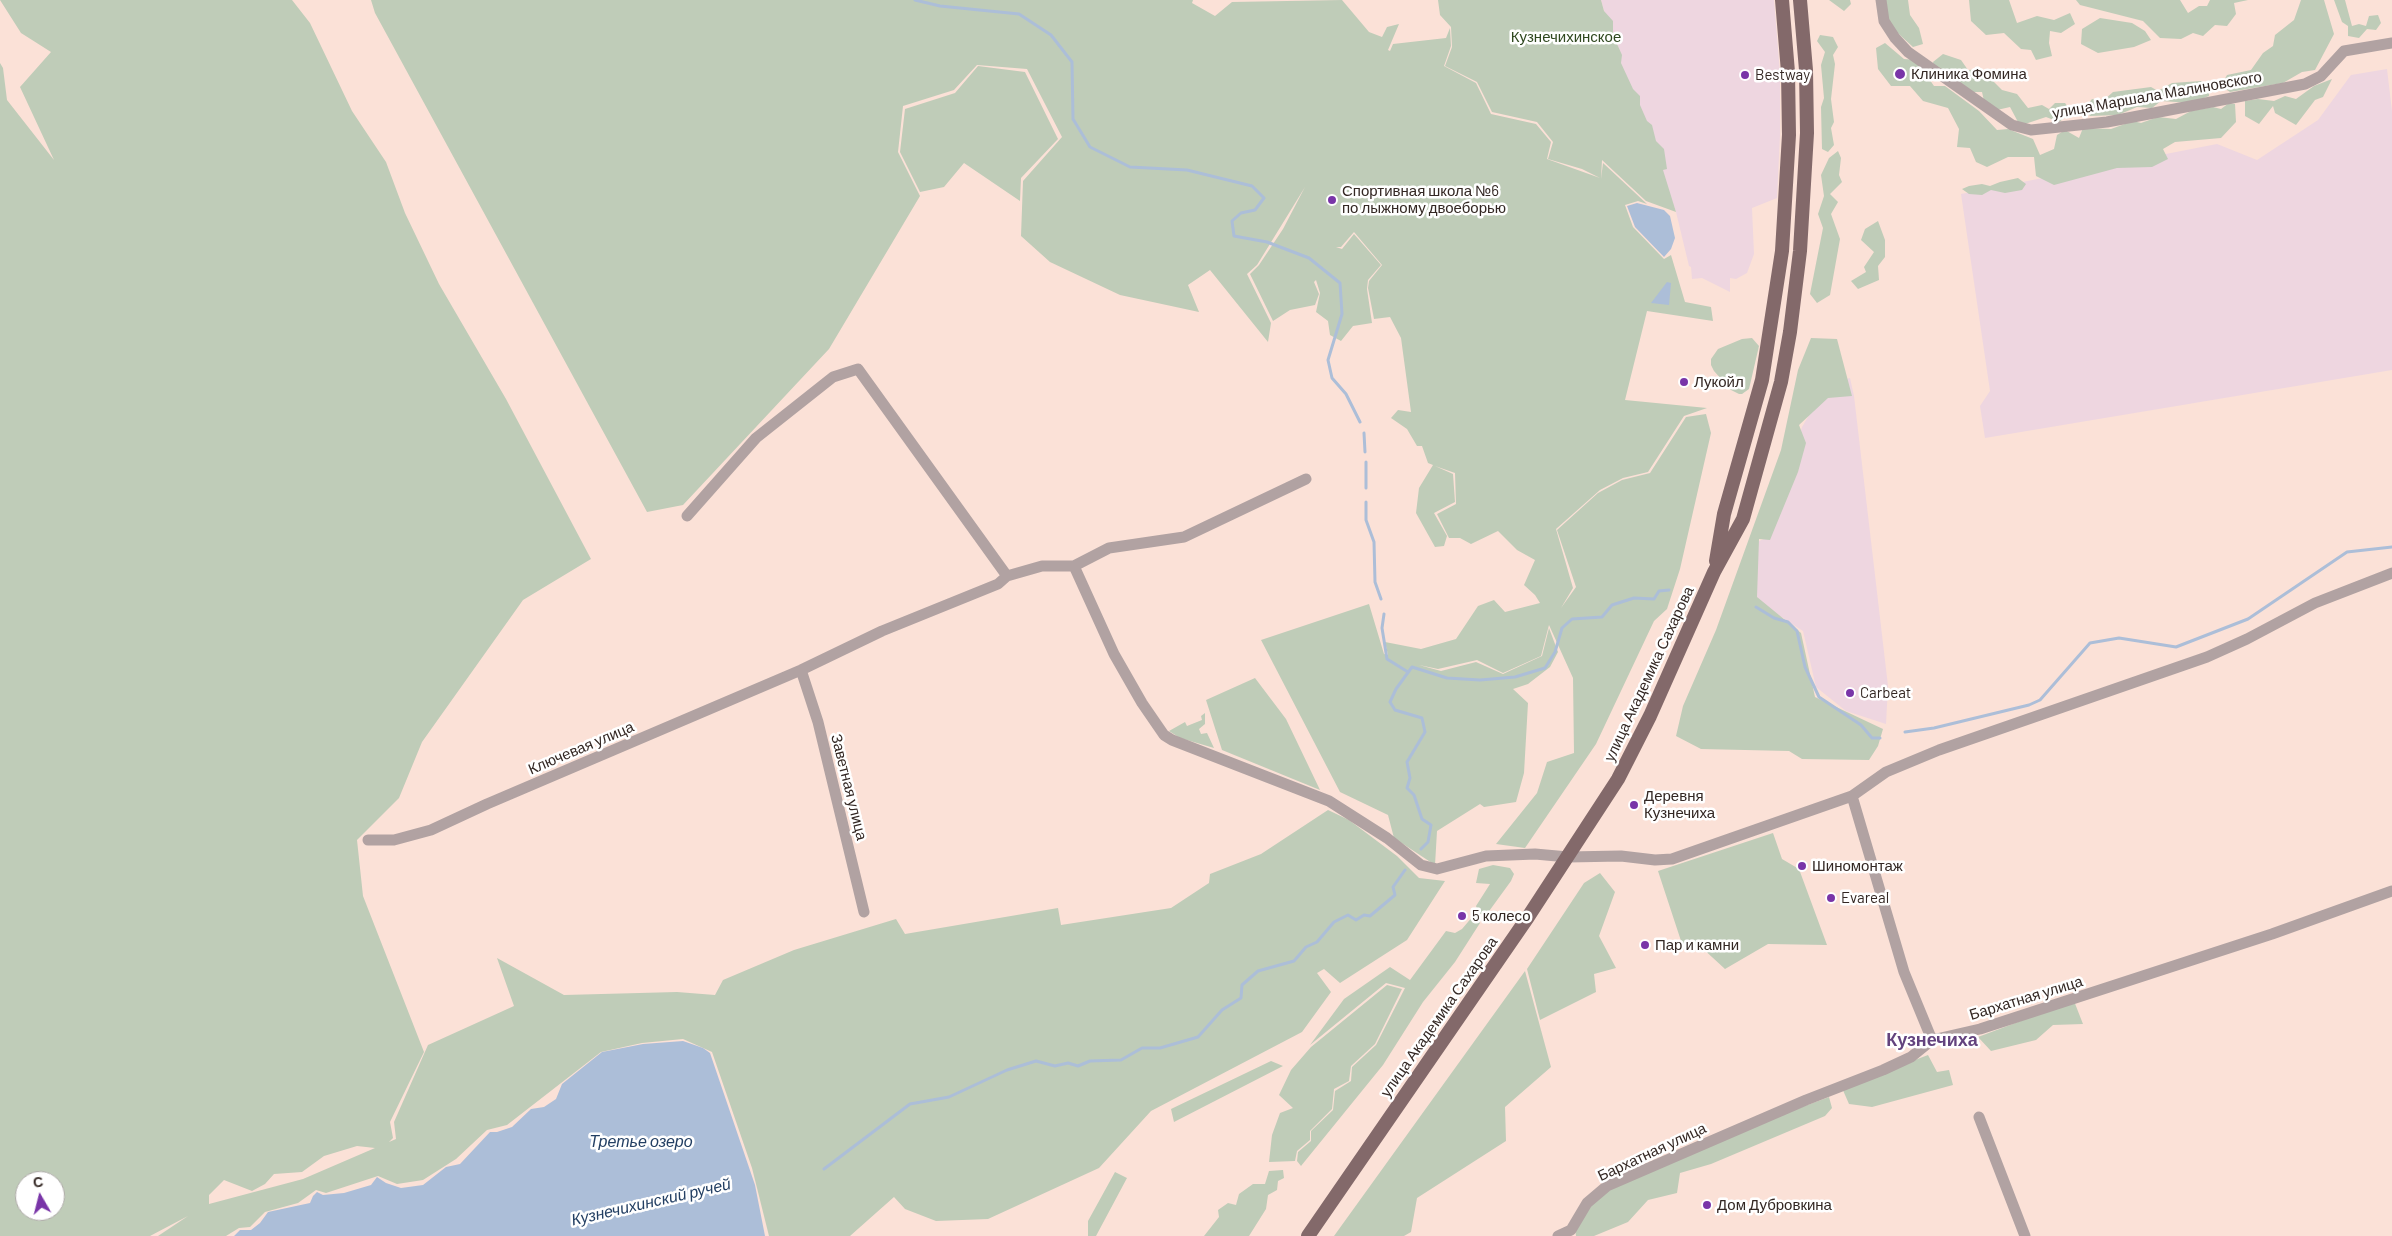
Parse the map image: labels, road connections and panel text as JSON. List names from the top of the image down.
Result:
{
  "streets": {
    "main road": ["улица Академика Сахарова"],
    "street": [
      "улица Маршала Малиновского",
      "Ключевая улица",
      "Заветная улица",
      "Бархатная улица"
    ]
  },
  "crossings": [
    ["Ключевая улица", "Заветная улица"]
  ],
  "districts": ["Кузнечиха"],
  "water": ["Третье озеро", "Кузнечихинский ручей"],
  "parks": ["Кузнечихинское"],
  "places": [
    "Клиника Фомина",
    "Bestway",
    "Спортивная школа №6 по лыжному двоеборью",
    "Лукойл",
    "Carbeat",
    "Деревня Кузнечиха",
    "Шиномонтаж",
    "Evareal",
    "5 колесо",
    "Пар и камни",
    "Дом Дубровкина"
  ],
  "north": "top"
}
